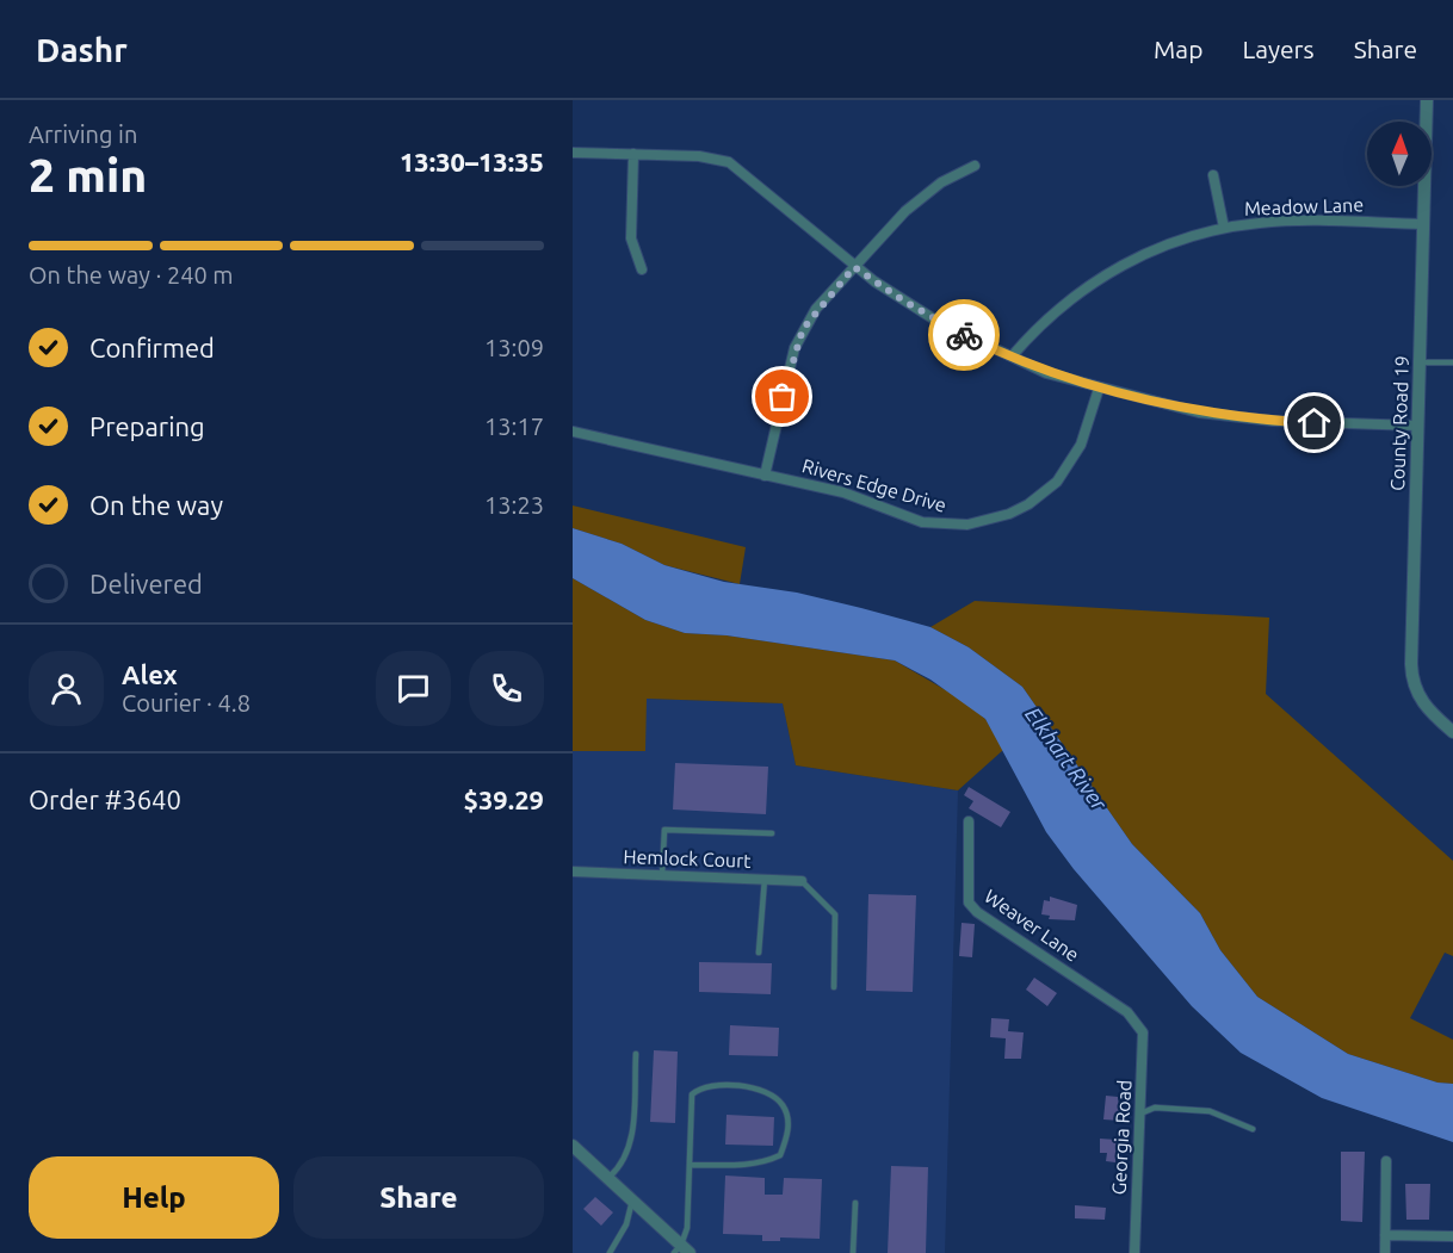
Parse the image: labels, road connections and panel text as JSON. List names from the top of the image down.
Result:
{
  "streets": {
    "street": [
      "Meadow Lane",
      "County Road 19",
      "Rivers Edge Drive",
      "Hemlock Court",
      "Weaver Lane",
      "Georgia Road"
    ]
  },
  "crossings": [
    ["Meadow Lane", "County Road 19"],
    ["Weaver Lane", "Georgia Road"]
  ],
  "water": ["Elkhart River"],
  "north": "top",
  "page": {
    "header": "Dashr",
    "nav": ["Map", "Layers", "Share"],
    "heading": ["2 min", "Arriving in", "13:30–13:35"],
    "panel": [
      "Alex",
      "Courier · 4.8",
      "Order #3640",
      "$39.29"
    ],
    "bar": "On the way · 240 m",
    "list": [
      ["Confirmed", "13:09"],
      ["Preparing", "13:17"],
      ["On the way", "13:23"],
      "Delivered"
    ],
    "buttons": ["Help", "Share"]
  }
}
